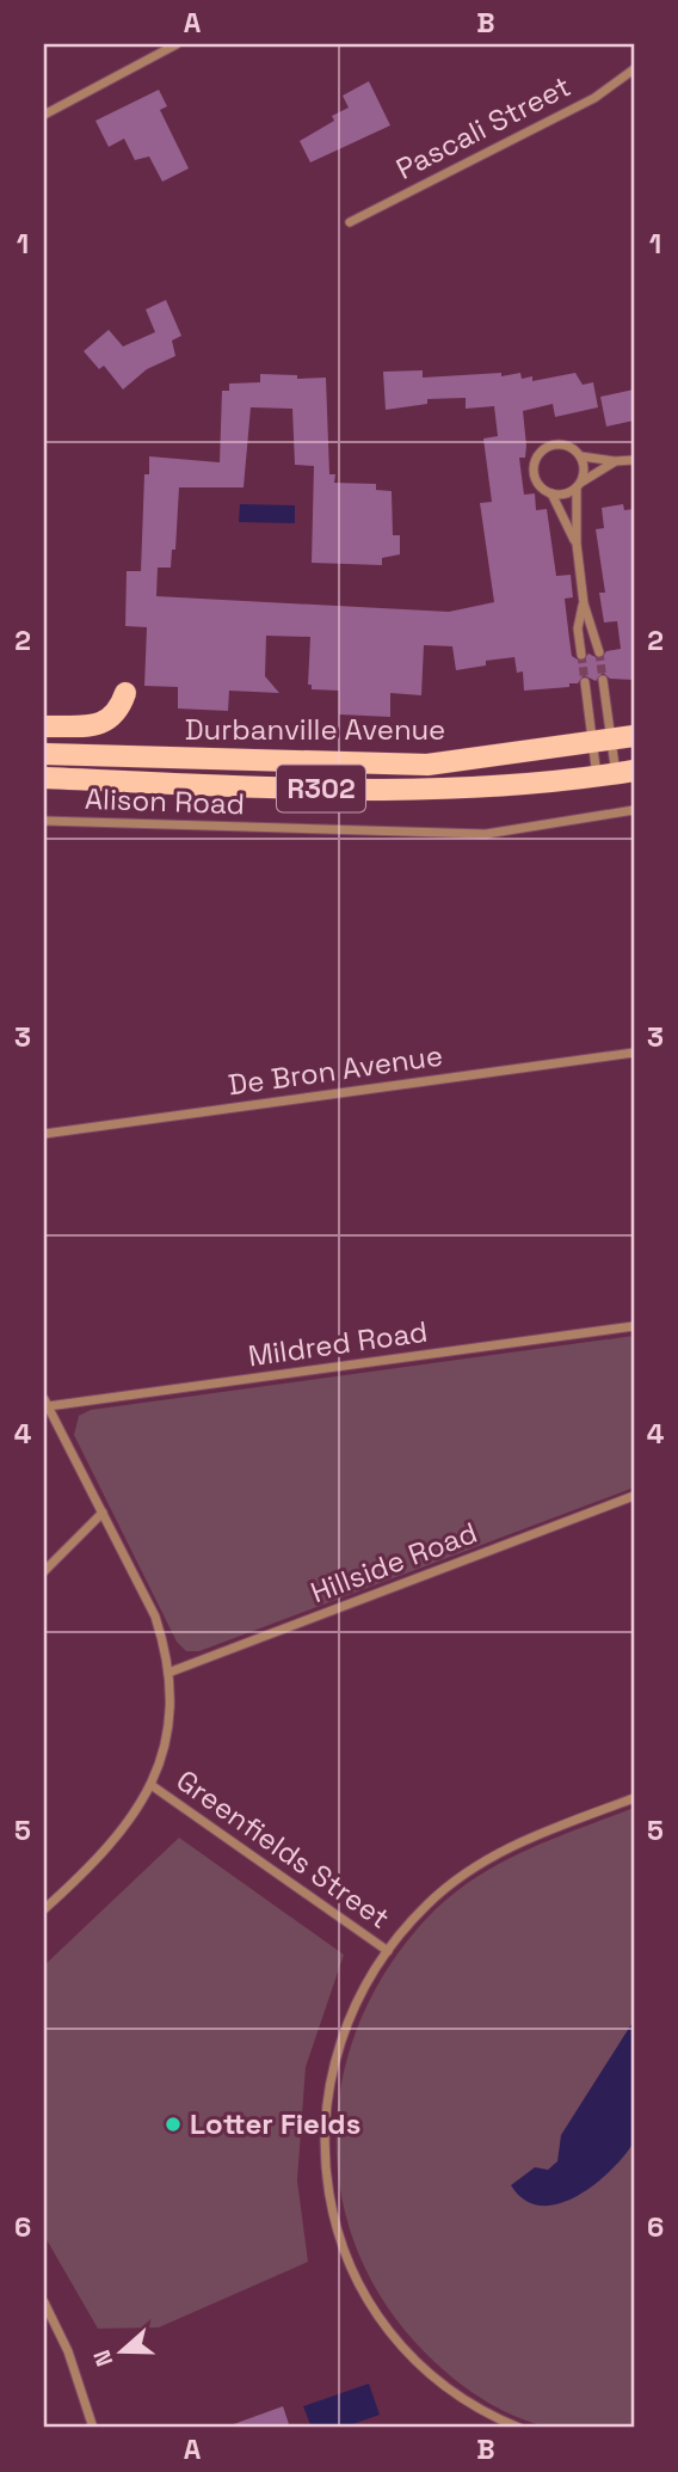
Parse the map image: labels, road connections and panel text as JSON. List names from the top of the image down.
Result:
{
  "streets": {
    "main road": ["Durbanville Avenue", "R302"],
    "street": [
      "Pascali Street",
      "Alison Road",
      "De Bron Avenue",
      "Mildred Road",
      "Hillside Road",
      "Greenfields Street"
    ]
  },
  "places": ["Lotter Fields"],
  "north": "left",
  "grid": {
    "columns": ["A", "B"],
    "rows": [
      "1",
      "2",
      "3",
      "4",
      "5",
      "6"
    ]
  }
}
